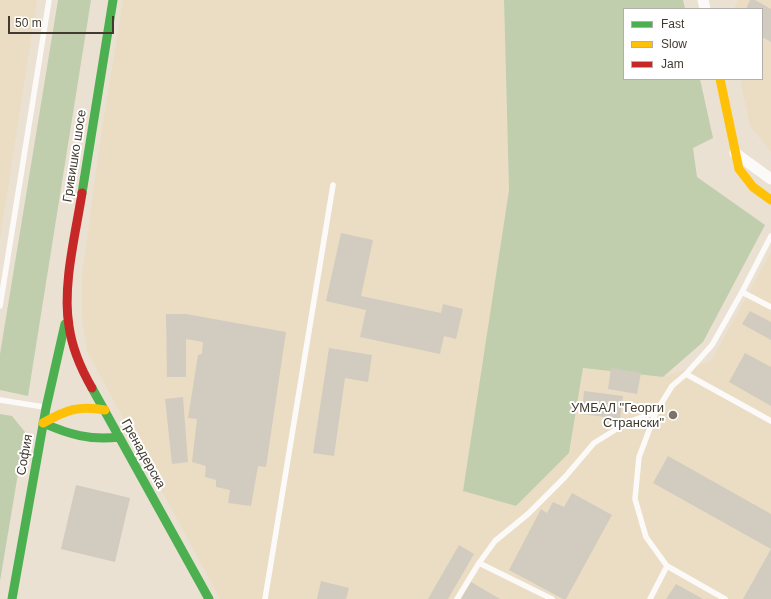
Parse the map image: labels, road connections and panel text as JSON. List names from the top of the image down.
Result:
{
  "streets": {
    "street": ["Гривишко шосе", "Гренадерска", "София"]
  },
  "crossings": [
    ["Гривишко шосе", "Гренадерска"],
    ["Гривишко шосе", "София"],
    ["Гренадерска", "София"]
  ],
  "places": ["УМБАЛ \"Георги Странски\""],
  "legend": ["Fast", "Slow", "Jam"],
  "scale_bar": "50 m"
}
